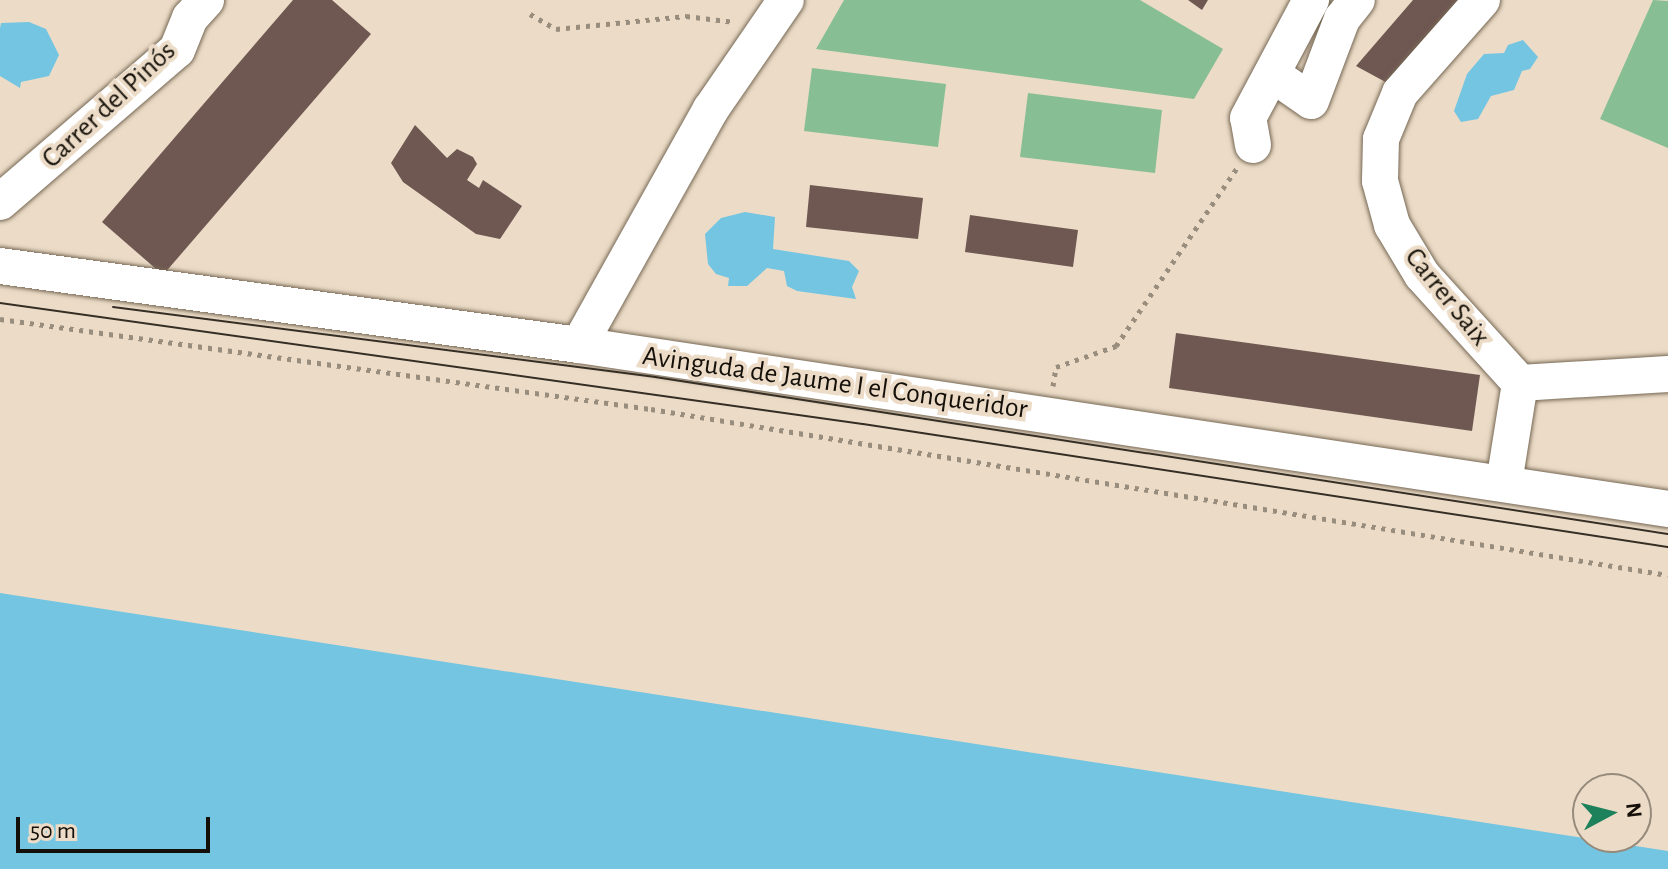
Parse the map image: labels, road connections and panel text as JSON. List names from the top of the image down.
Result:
{
  "streets": {
    "street": ["Carrer del Pinós", "Carrer Saix", "Avinguda de Jaume I el Conqueridor"]
  },
  "scale_bar": "50 m",
  "north": "right"
}
